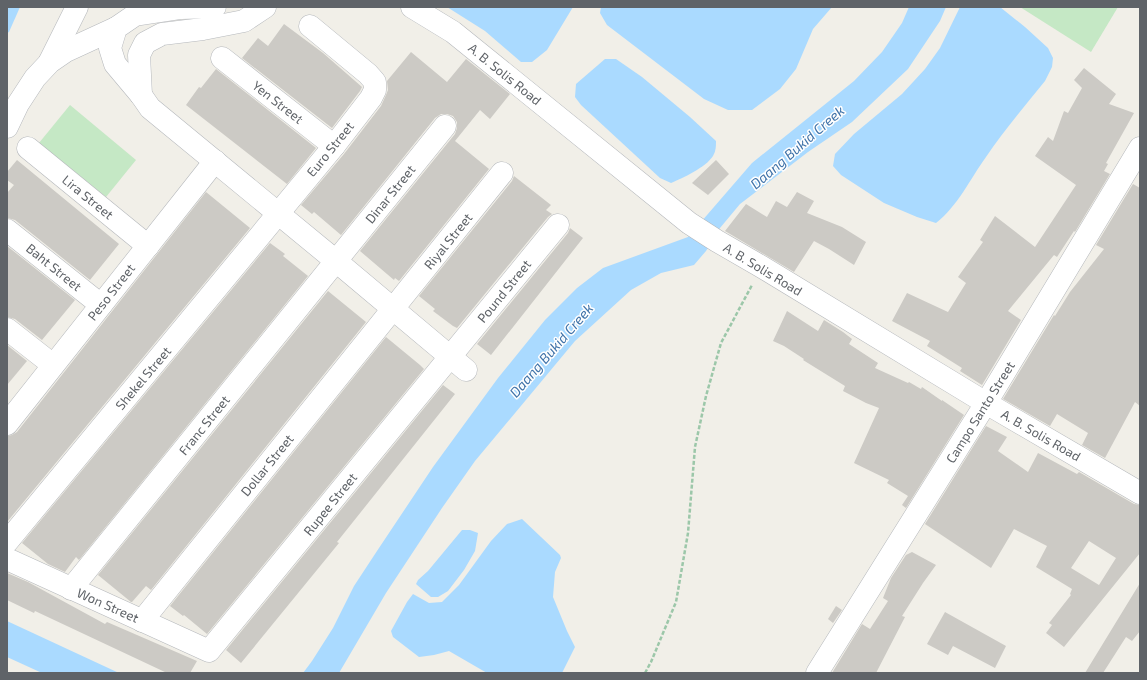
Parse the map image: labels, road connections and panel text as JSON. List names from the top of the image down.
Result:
{
  "streets": {
    "street": [
      "A. B. Solis Road",
      "Yen Street",
      "Euro Street",
      "Dinar Street",
      "Lira Street",
      "Riyal Street",
      "Baht Street",
      "Pound Street",
      "Peso Street",
      "Shekel Street",
      "Campo Santo Street",
      "Franc Street",
      "Dollar Street",
      "Rupee Street",
      "Won Street"
    ]
  },
  "crossings": [
    ["A. B. Solis Road", "Campo Santo Street"],
    ["Yen Street", "Euro Street"],
    ["Euro Street", "Shekel Street"],
    ["Dinar Street", "Franc Street"],
    ["Lira Street", "Peso Street"],
    ["Riyal Street", "Dollar Street"],
    ["Baht Street", "Peso Street"],
    ["Pound Street", "Rupee Street"],
    ["Franc Street", "Won Street"],
    ["Dollar Street", "Won Street"],
    ["Rupee Street", "Won Street"]
  ],
  "water": ["Daang Bukid Creek"]
}
